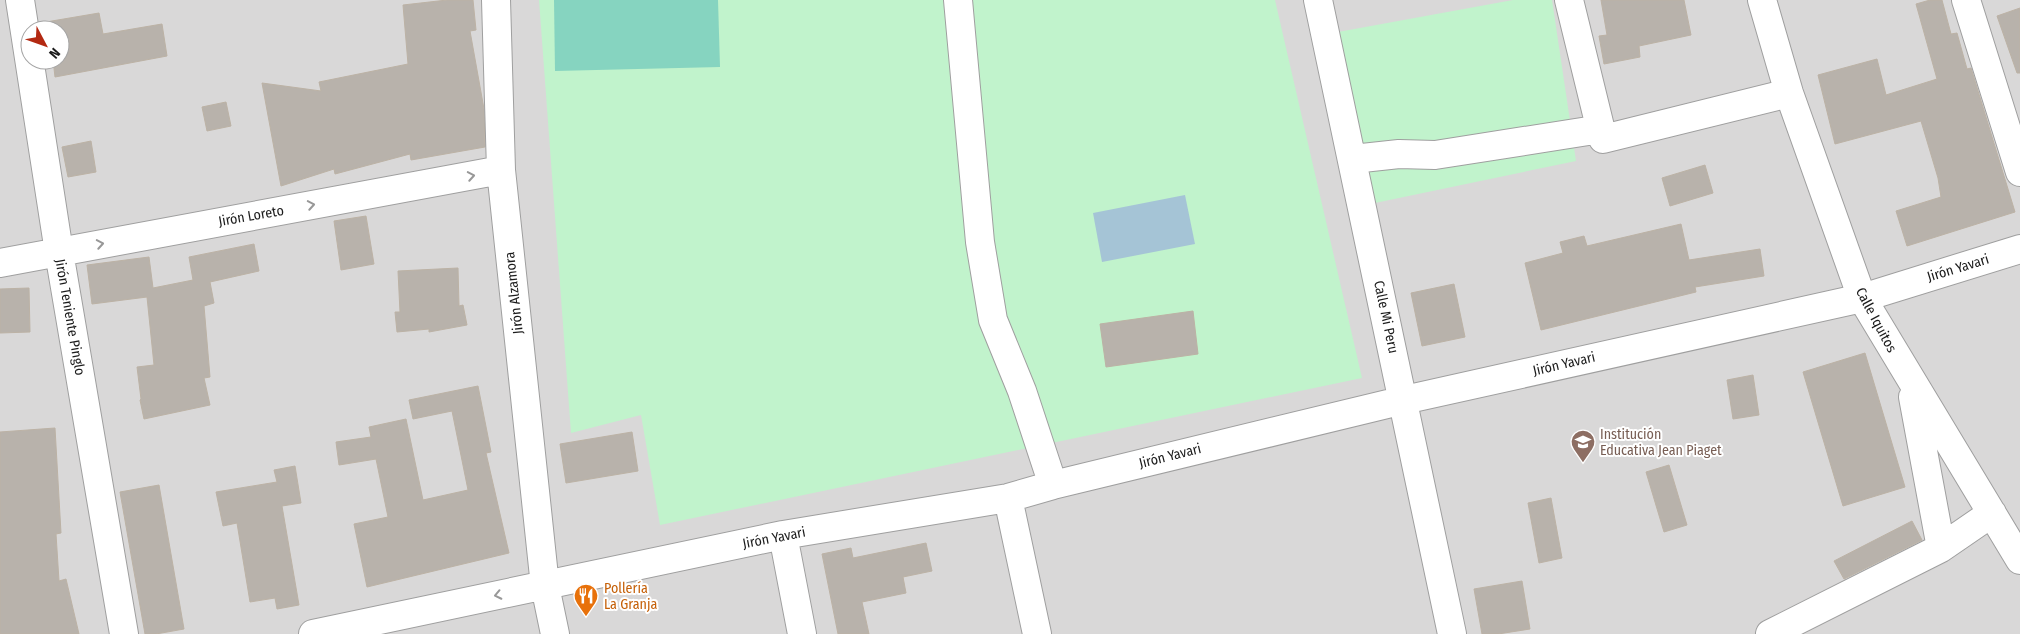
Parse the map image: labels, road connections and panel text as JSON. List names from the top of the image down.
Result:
{
  "streets": {
    "street": [
      "Jirón Loreto",
      "Jirón Yavari",
      "Jirón Alzamora",
      "Jirón Teniente Pinglo",
      "Calle Mi Peru",
      "Calle Iquitos"
    ]
  },
  "crossings": [
    ["Jirón Loreto", "Jirón Alzamora"],
    ["Jirón Loreto", "Jirón Teniente Pinglo"],
    ["Jirón Yavari", "Jirón Alzamora"],
    ["Jirón Yavari", "Calle Mi Peru"],
    ["Jirón Yavari", "Calle Iquitos"]
  ],
  "one_way": ["Jirón Loreto"],
  "places": {
    "school or university": ["Institución Educativa Jean Piaget"],
    "restaurant": ["Pollería La Granja"]
  },
  "north": "bottom right"
}
